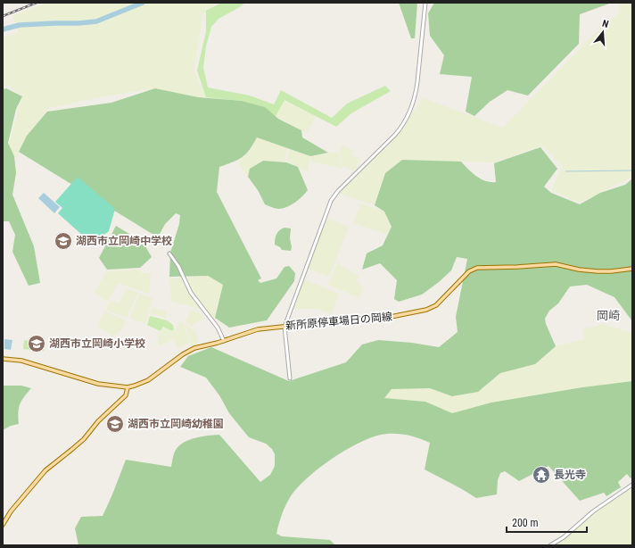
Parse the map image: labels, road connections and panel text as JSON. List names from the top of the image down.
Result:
{
  "streets": {
    "main road": ["新所原停車場日の岡線"]
  },
  "districts": ["岡崎"],
  "places": {
    "school or university": ["湖西市立岡崎中学校", "湖西市立岡崎小学校", "湖西市立岡崎幼稚園"],
    "temple": ["長光寺"]
  },
  "scale_bar": "200 m",
  "north": "top"
}
